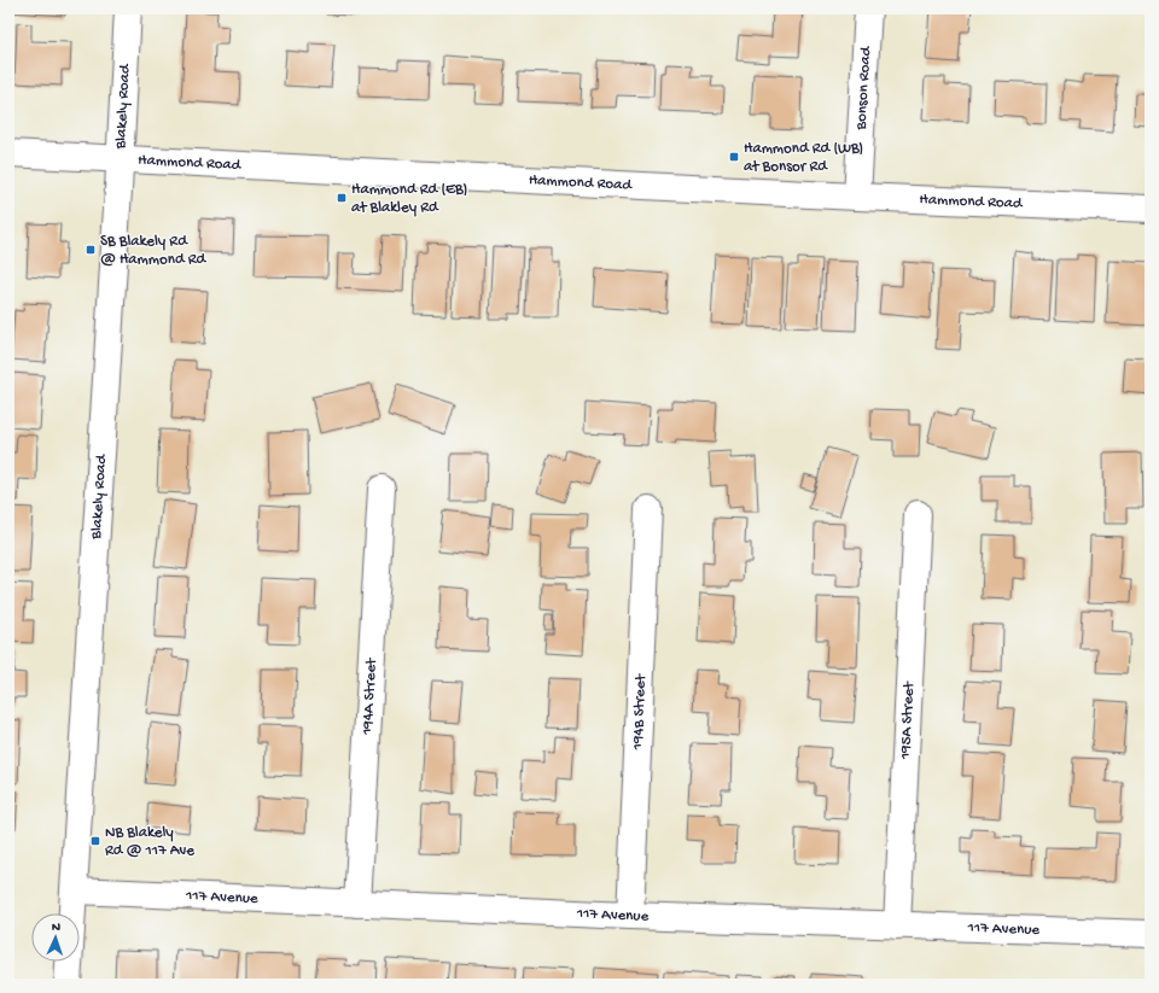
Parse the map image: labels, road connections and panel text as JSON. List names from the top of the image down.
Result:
{
  "streets": {
    "street": [
      "Bonson Road",
      "Blakely Road",
      "Hammond Road",
      "194A Street",
      "194B Street",
      "195A Street",
      "117 Avenue"
    ]
  },
  "crossings": [
    ["Bonson Road", "Hammond Road"],
    ["Blakely Road", "Hammond Road"],
    ["Blakely Road", "117 Avenue"],
    ["194A Street", "117 Avenue"],
    ["194B Street", "117 Avenue"],
    ["195A Street", "117 Avenue"]
  ],
  "places": {
    "transit": [
      "Hammond Rd (WB) at Bonsor Rd",
      "Hammond Rd (EB) at Blakley Rd",
      "SB Blakely Rd @ Hammond Rd",
      "NB Blakely Rd @ 117 Ave"
    ]
  },
  "north": "top"
}
